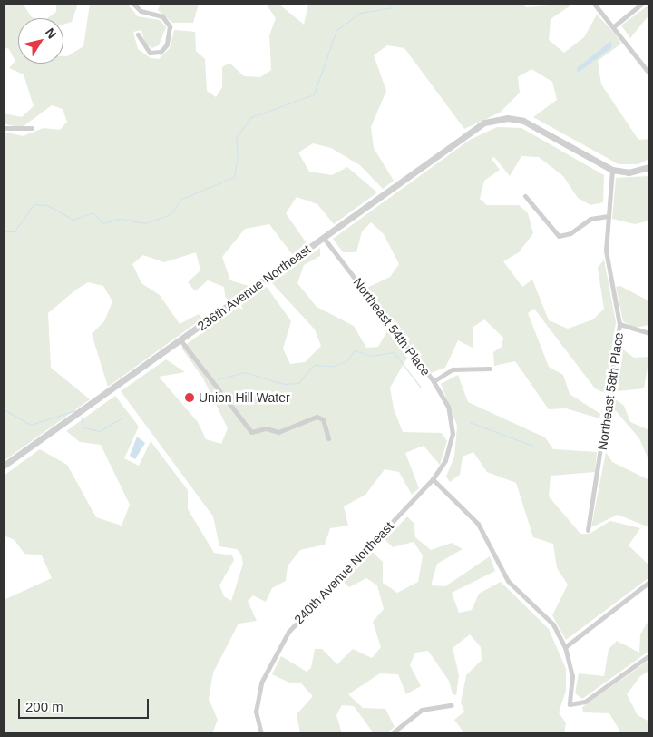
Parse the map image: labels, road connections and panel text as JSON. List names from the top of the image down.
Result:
{
  "streets": {
    "street": [
      "236th Avenue Northeast",
      "Northeast 54th Place",
      "Northeast 58th Place",
      "240th Avenue Northeast"
    ]
  },
  "crossings": [
    ["236th Avenue Northeast", "Northeast 54th Place"],
    ["236th Avenue Northeast", "Northeast 58th Place"],
    ["Northeast 54th Place", "240th Avenue Northeast"]
  ],
  "places": ["Union Hill Water"],
  "scale_bar": "200 m",
  "north": "top right"
}
